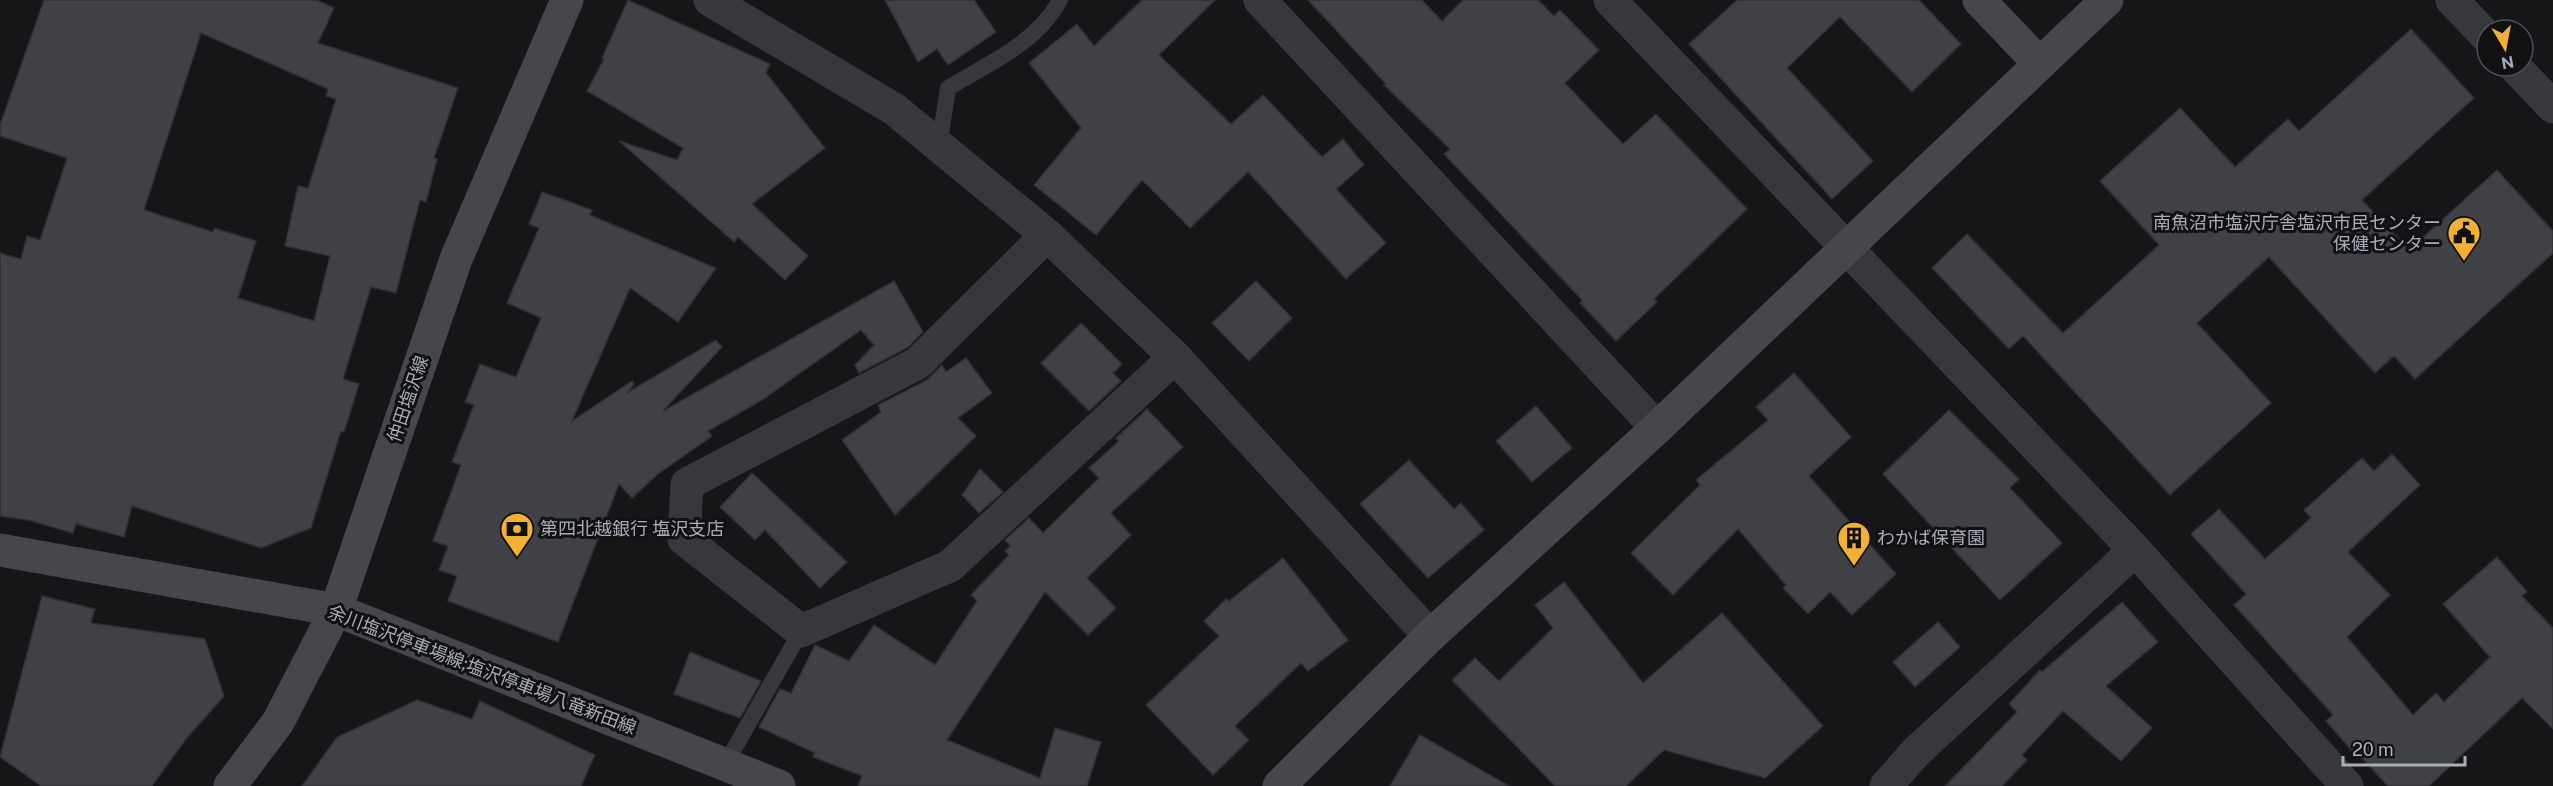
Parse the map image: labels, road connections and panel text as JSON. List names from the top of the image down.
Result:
{
  "streets": {
    "main road": ["仲田塩沢線", "余川塩沢停車場線;塩沢停車場八竜新田線"]
  },
  "crossings": [
    ["仲田塩沢線", "余川塩沢停車場線;塩沢停車場八竜新田線"]
  ],
  "places": {
    "public building": ["南魚沼市塩沢庁舎塩沢市民センター 保健センター"],
    "bank": ["第四北越銀行 塩沢支店"],
    "building": ["わかば保育園"]
  },
  "scale_bar": "20 m",
  "north": "bottom"
}
